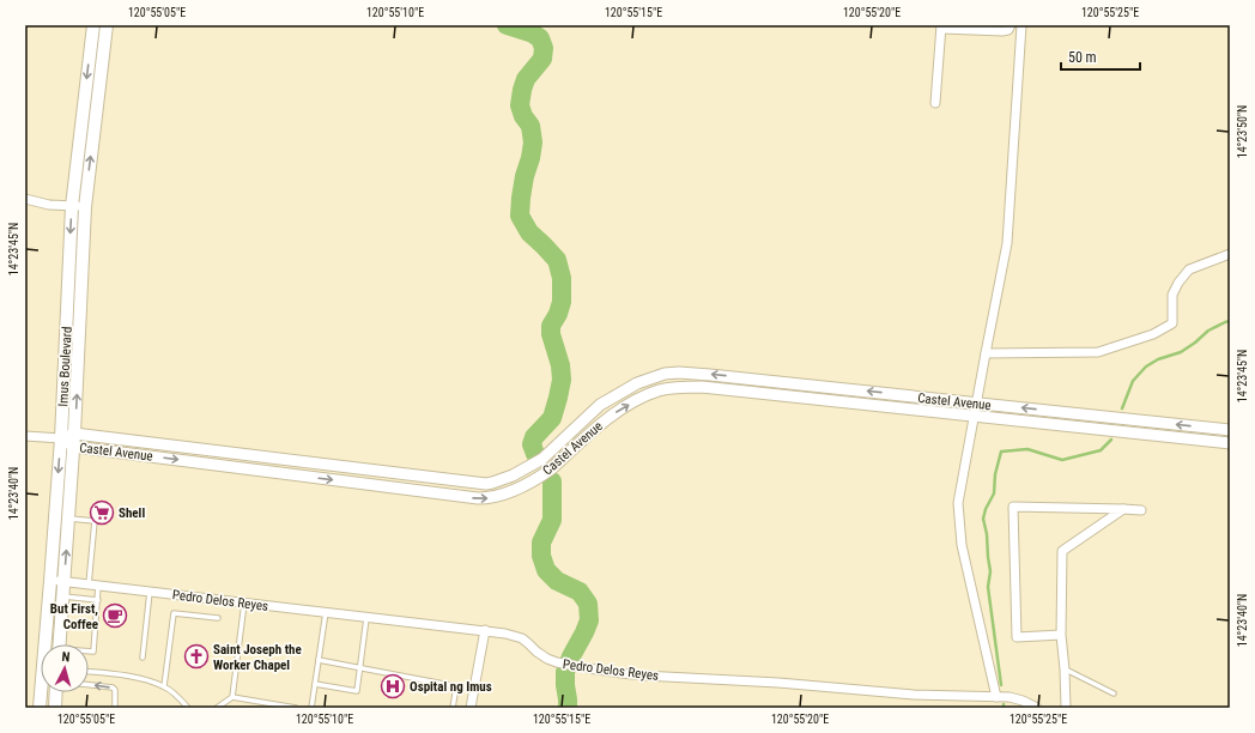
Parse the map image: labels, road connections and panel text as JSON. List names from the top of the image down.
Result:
{
  "streets": {
    "main road": ["Imus Boulevard"],
    "street": ["Castel Avenue", "Pedro Delos Reyes"]
  },
  "crossings": [
    ["Imus Boulevard", "Castel Avenue"],
    ["Imus Boulevard", "Pedro Delos Reyes"]
  ],
  "places": {
    "supermarket": ["Shell"],
    "cafe": ["But First, Coffee"],
    "church": ["Saint Joseph the Worker Chapel"],
    "hospital": ["Ospital ng Imus"]
  },
  "scale_bar": "50 m",
  "north": "top",
  "coordinates": [
    "120°55'05\"E",
    "120°55'10\"E",
    "120°55'15\"E",
    "120°55'20\"E",
    "120°55'25\"E",
    "14°23'50\"N",
    "14°23'45\"N",
    "14°23'40\"N"
  ]
}
